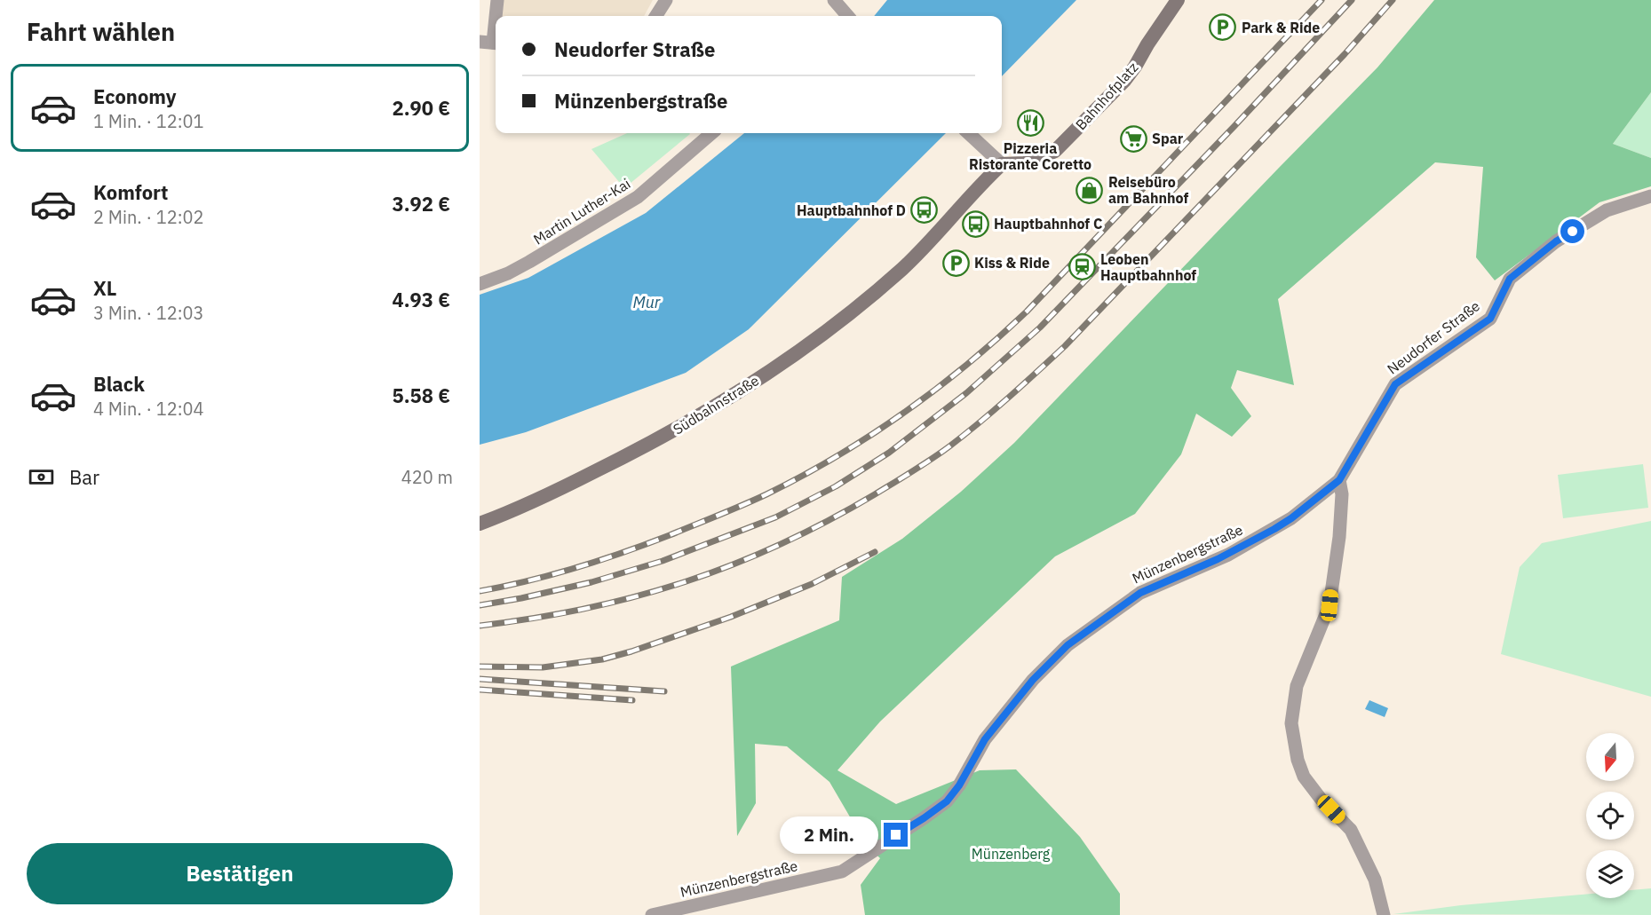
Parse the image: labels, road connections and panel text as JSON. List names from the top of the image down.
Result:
{
  "streets": {
    "main road": ["Bahnhofplatz", "Südbahnstraße"],
    "street": ["Martin Luther-Kai", "Neudorfer Straße", "Münzenbergstraße"]
  },
  "crossings": [
    ["Bahnhofplatz", "Südbahnstraße"],
    ["Neudorfer Straße", "Münzenbergstraße"]
  ],
  "water": ["Mur"],
  "parks": ["Münzenberg"],
  "places": {
    "parking": ["Park & Ride", "Kiss & Ride"],
    "restaurant": ["Pizzeria Ristorante Coretto"],
    "supermarket": ["Spar"],
    "shop": ["Reisebüro am Bahnhof"],
    "bus stop": ["Hauptbahnhof D", "Hauptbahnhof C"],
    "station": ["Leoben Hauptbahnhof"]
  },
  "north": "bottom",
  "page": {
    "heading": "Fahrt wählen",
    "banner": ["Neudorfer Straße", "Münzenbergstraße"],
    "list": [
      {
        "name": "Economy",
        "note": "1 Min. · 12:01",
        "value": "2.90 €"
      },
      {
        "name": "Komfort",
        "note": "2 Min. · 12:02",
        "value": "3.92 €"
      },
      {
        "name": "XL",
        "note": "3 Min. · 12:03",
        "value": "4.93 €"
      },
      {
        "name": "Black",
        "note": "4 Min. · 12:04",
        "value": "5.58 €"
      }
    ],
    "pay": ["Bar", "420 m"],
    "bubble": "2 Min.",
    "buttons": "Bestätigen"
  }
}
